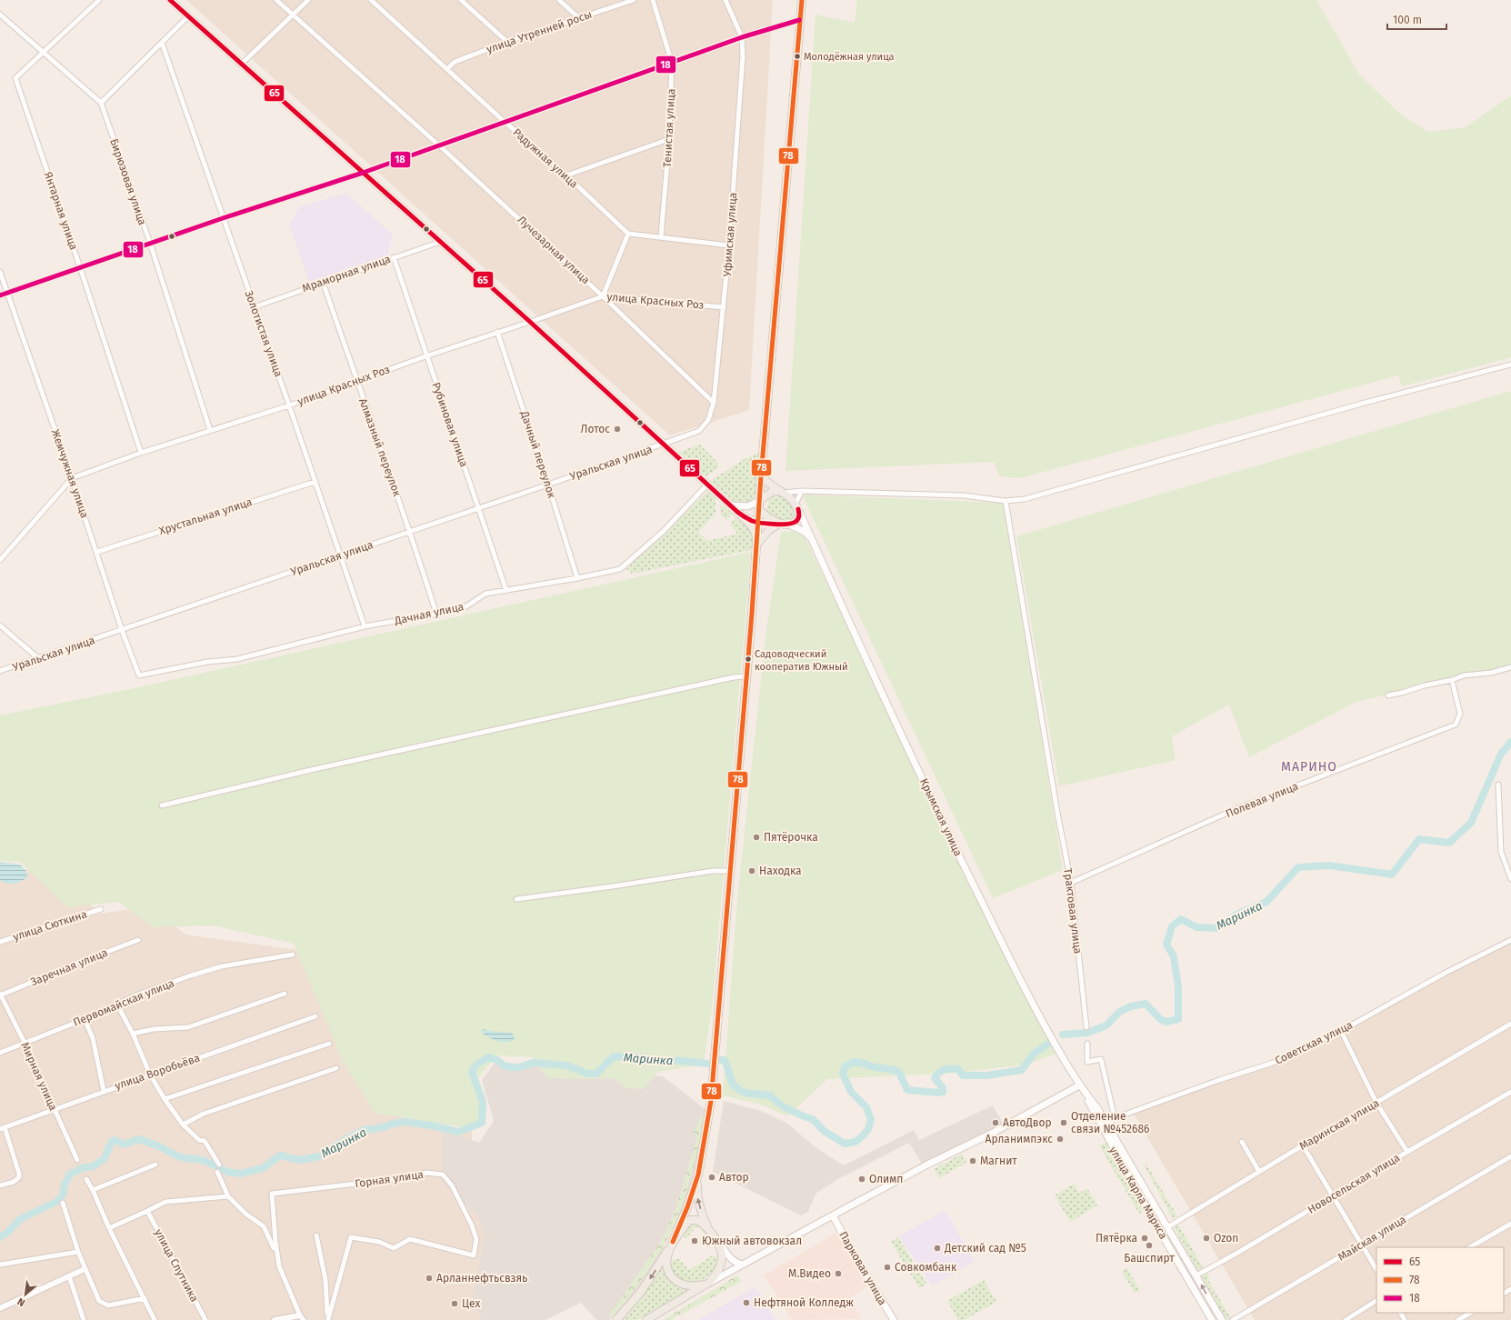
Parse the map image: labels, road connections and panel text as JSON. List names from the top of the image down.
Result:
{
  "streets": {
    "main road": ["Крымская улица", "улица Карла Маркса", "Парковая улица"],
    "street": [
      "улица Утренней росы",
      "Тенистая улица",
      "Радужная улица",
      "Бирюзовая улица",
      "Янтарная улица",
      "Уфимская улица",
      "Лучезарная улица",
      "Мраморная улица",
      "улица Красных Роз",
      "Золотистая улица",
      "Рубиновая улица",
      "Алмазный переулок",
      "Дачный переулок",
      "Уральская улица",
      "Жемчужная улица",
      "Хрустальная улица",
      "Дачная улица",
      "Полевая улица",
      "Трактовая улица",
      "улица Сюткина",
      "Заречная улица",
      "Первомайская улица",
      "Советская улица",
      "улица Воробьёва",
      "Мирная улица",
      "Маринская улица",
      "Горная улица",
      "Новосельская улица",
      "Майская улица",
      "улица Спутника"
    ]
  },
  "crossings": [
    ["улица Утренней росы", "Радужная улица"],
    ["Бирюзовая улица", "улица Красных Роз"],
    ["Янтарная улица", "улица Красных Роз"],
    ["Уфимская улица", "Лучезарная улица"],
    ["Уфимская улица", "улица Красных Роз"],
    ["Уфимская улица", "Уральская улица"],
    ["Лучезарная улица", "улица Красных Роз"],
    ["Мраморная улица", "Золотистая улица"],
    ["Мраморная улица", "Рубиновая улица"],
    ["Мраморная улица", "Алмазный переулок"],
    ["улица Красных Роз", "Золотистая улица"],
    ["улица Красных Роз", "Рубиновая улица"],
    ["улица Красных Роз", "Алмазный переулок"],
    ["улица Красных Роз", "Дачный переулок"],
    ["улица Красных Роз", "Жемчужная улица"],
    ["Золотистая улица", "Уральская улица"],
    ["Золотистая улица", "Хрустальная улица"],
    ["Золотистая улица", "Дачная улица"],
    ["Рубиновая улица", "Уральская улица"],
    ["Рубиновая улица", "Дачная улица"],
    ["Алмазный переулок", "Уральская улица"],
    ["Алмазный переулок", "Дачная улица"],
    ["Дачный переулок", "Уральская улица"],
    ["Дачный переулок", "Дачная улица"],
    ["Уральская улица", "Жемчужная улица"],
    ["Жемчужная улица", "Хрустальная улица"],
    ["Жемчужная улица", "Дачная улица"],
    ["Полевая улица", "Трактовая улица"],
    ["Крымская улица", "улица Карла Маркса"],
    ["Заречная улица", "Мирная улица"],
    ["Первомайская улица", "Мирная улица"],
    ["Советская улица", "улица Карла Маркса"],
    ["улица Воробьёва", "Мирная улица"],
    ["Маринская улица", "улица Карла Маркса"],
    ["Новосельская улица", "улица Карла Маркса"]
  ],
  "districts": ["МАРИНО"],
  "water": ["Маринка"],
  "places": [
    "Молодёжная улица",
    "Лотос",
    "Садоводческий кооператив Южный",
    "Пятёрочка",
    "Находка",
    "АвтоДвор",
    "Отделение связи №452686",
    "Арланимпэкс",
    "Магнит",
    "Автор",
    "Олимп",
    "Пятёрка",
    "Ozon",
    "Южный автовокзал",
    "Башспирт",
    "Детский сад №5",
    "Совкомбанк",
    "М.Видео",
    "Арланнефтьсвзяь",
    "Нефтяной Колледж",
    "Цех"
  ],
  "lines": ["transit line 65", "transit line 78", "transit line 18"],
  "legend": ["65", "78", "18"],
  "scale_bar": "100 m",
  "north": "bottom left"
}
